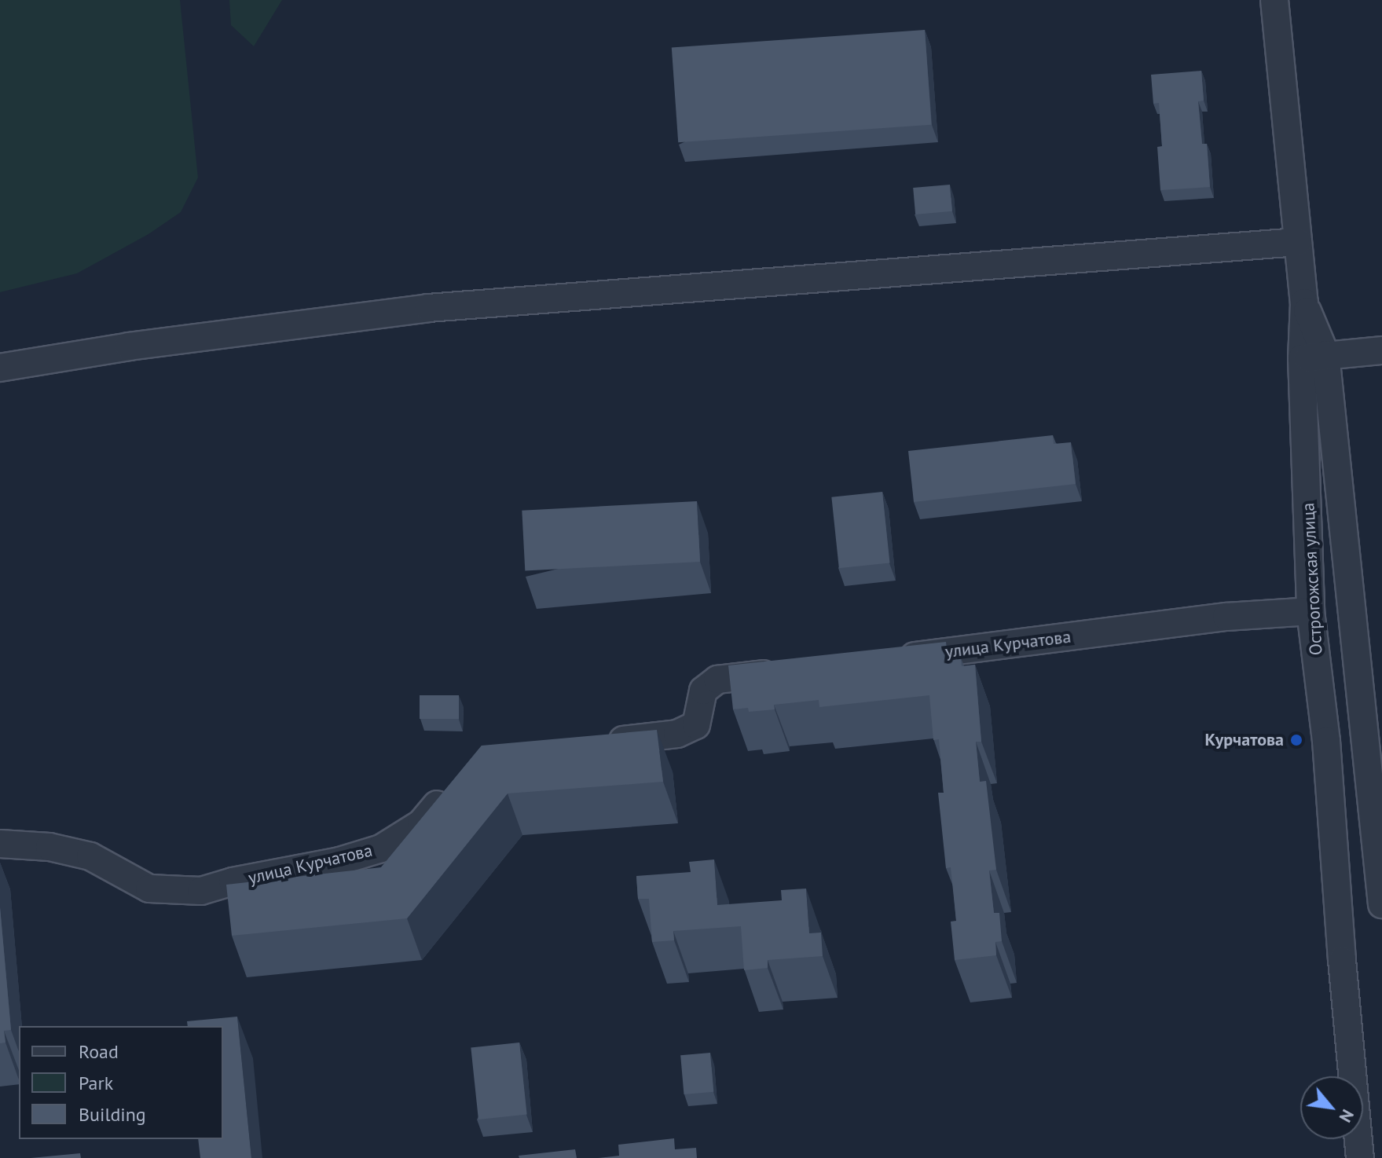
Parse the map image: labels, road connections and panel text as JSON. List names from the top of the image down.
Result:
{
  "streets": {
    "street": ["Острогожская улица", "улица Курчатова"]
  },
  "crossings": [
    ["Острогожская улица", "улица Курчатова"]
  ],
  "places": ["Курчатова"],
  "legend": ["Road", "Park", "Building"],
  "north": "bottom right"
}
